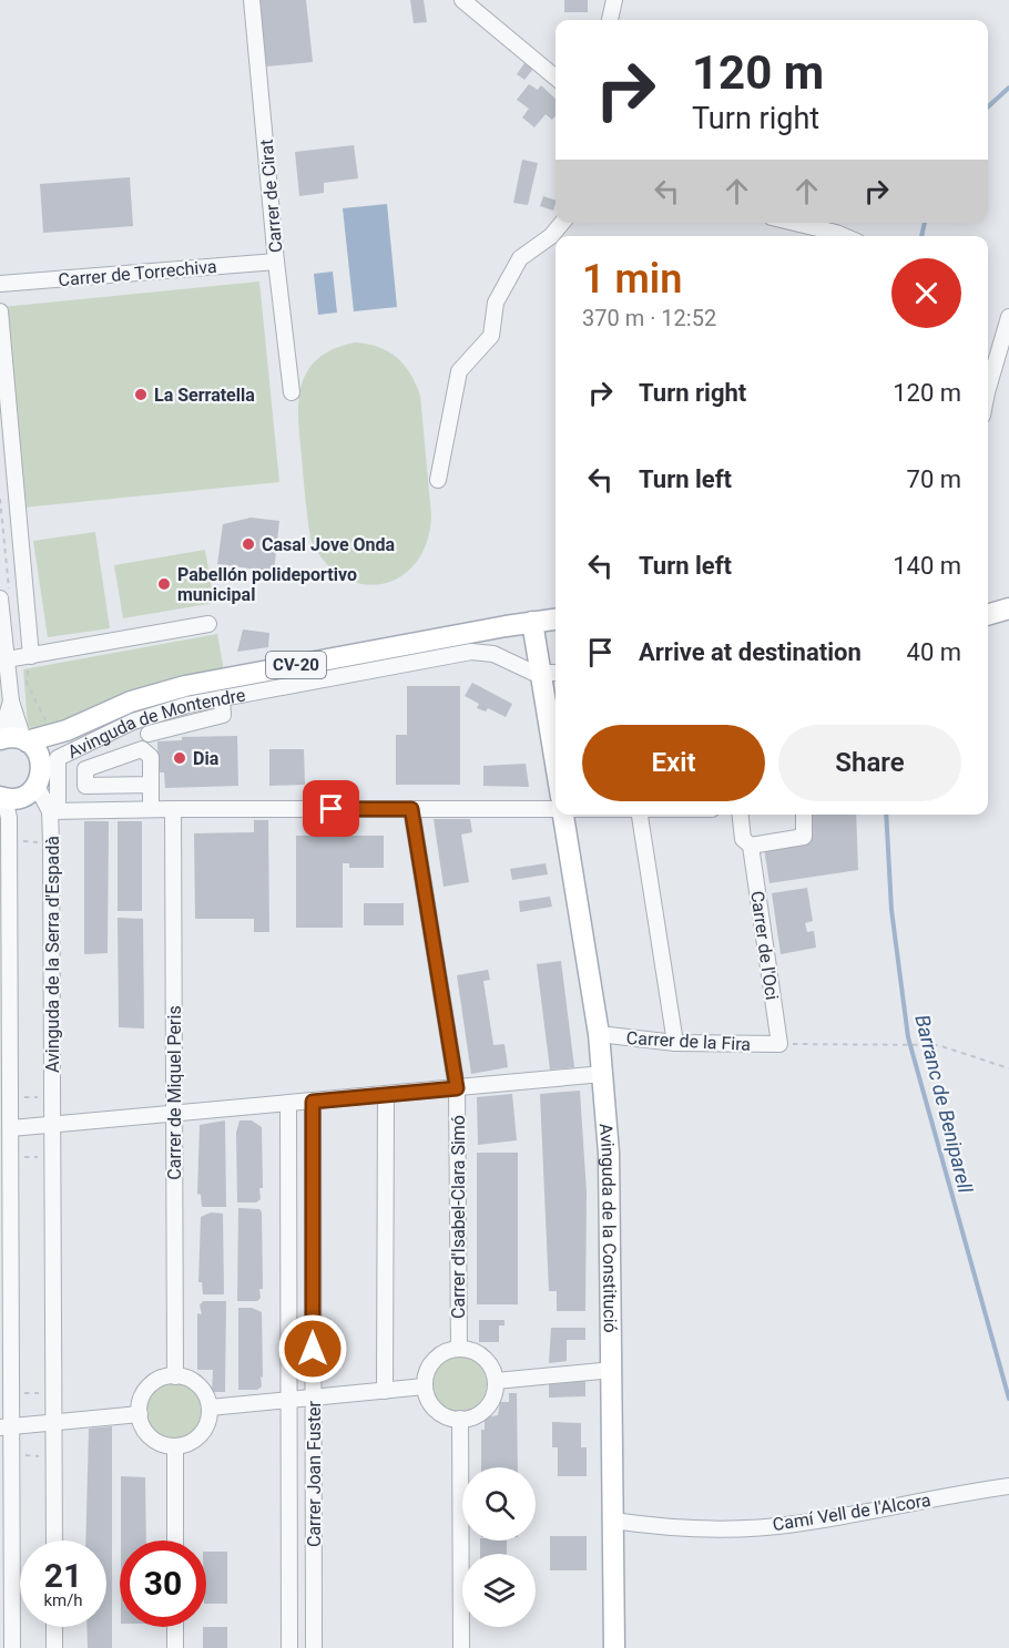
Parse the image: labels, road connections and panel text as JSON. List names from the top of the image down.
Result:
{
  "streets": {
    "main road": ["CV-20", "Avinguda de Montendre", "Avinguda de la Constitució"],
    "street": [
      "Carrer de Cirat",
      "Carrer de Torrechiva",
      "Carrer de l'Oci",
      "Avinguda de la Serra d'Espadà",
      "Carrer de la Fira",
      "Carrer de Miquel Peris",
      "Carrer d'Isabel-Clara Simó",
      "Carrer Joan Fuster",
      "Camí Vell de l'Alcora"
    ]
  },
  "crossings": [
    ["Carrer de Cirat", "Carrer de Torrechiva"],
    ["CV-20", "Avinguda de Montendre"],
    ["Avinguda de Montendre", "Avinguda de la Serra d'Espadà"],
    ["Carrer de l'Oci", "Carrer de la Fira"],
    ["Carrer de la Fira", "Avinguda de la Constitució"],
    ["Avinguda de la Constitució", "Camí Vell de l'Alcora"]
  ],
  "water": ["Barranc de Beniparell"],
  "places": [
    "La Serratella",
    "Casal Jove Onda",
    "Pabellón polideportivo municipal",
    "Dia"
  ],
  "page": {
    "turn": ["120 m", "Turn right"],
    "heading": ["1 min", "370 m · 12:52"],
    "list": [
      {
        "name": "Turn right",
        "value": "120 m"
      },
      {
        "name": "Turn left",
        "value": "70 m"
      },
      {
        "name": "Turn left",
        "value": "140 m"
      },
      {
        "name": "Arrive at destination",
        "value": "40 m"
      }
    ],
    "buttons": ["Exit", "Share"],
    "speed": "21 km/h",
    "limit": "30"
  }
}
